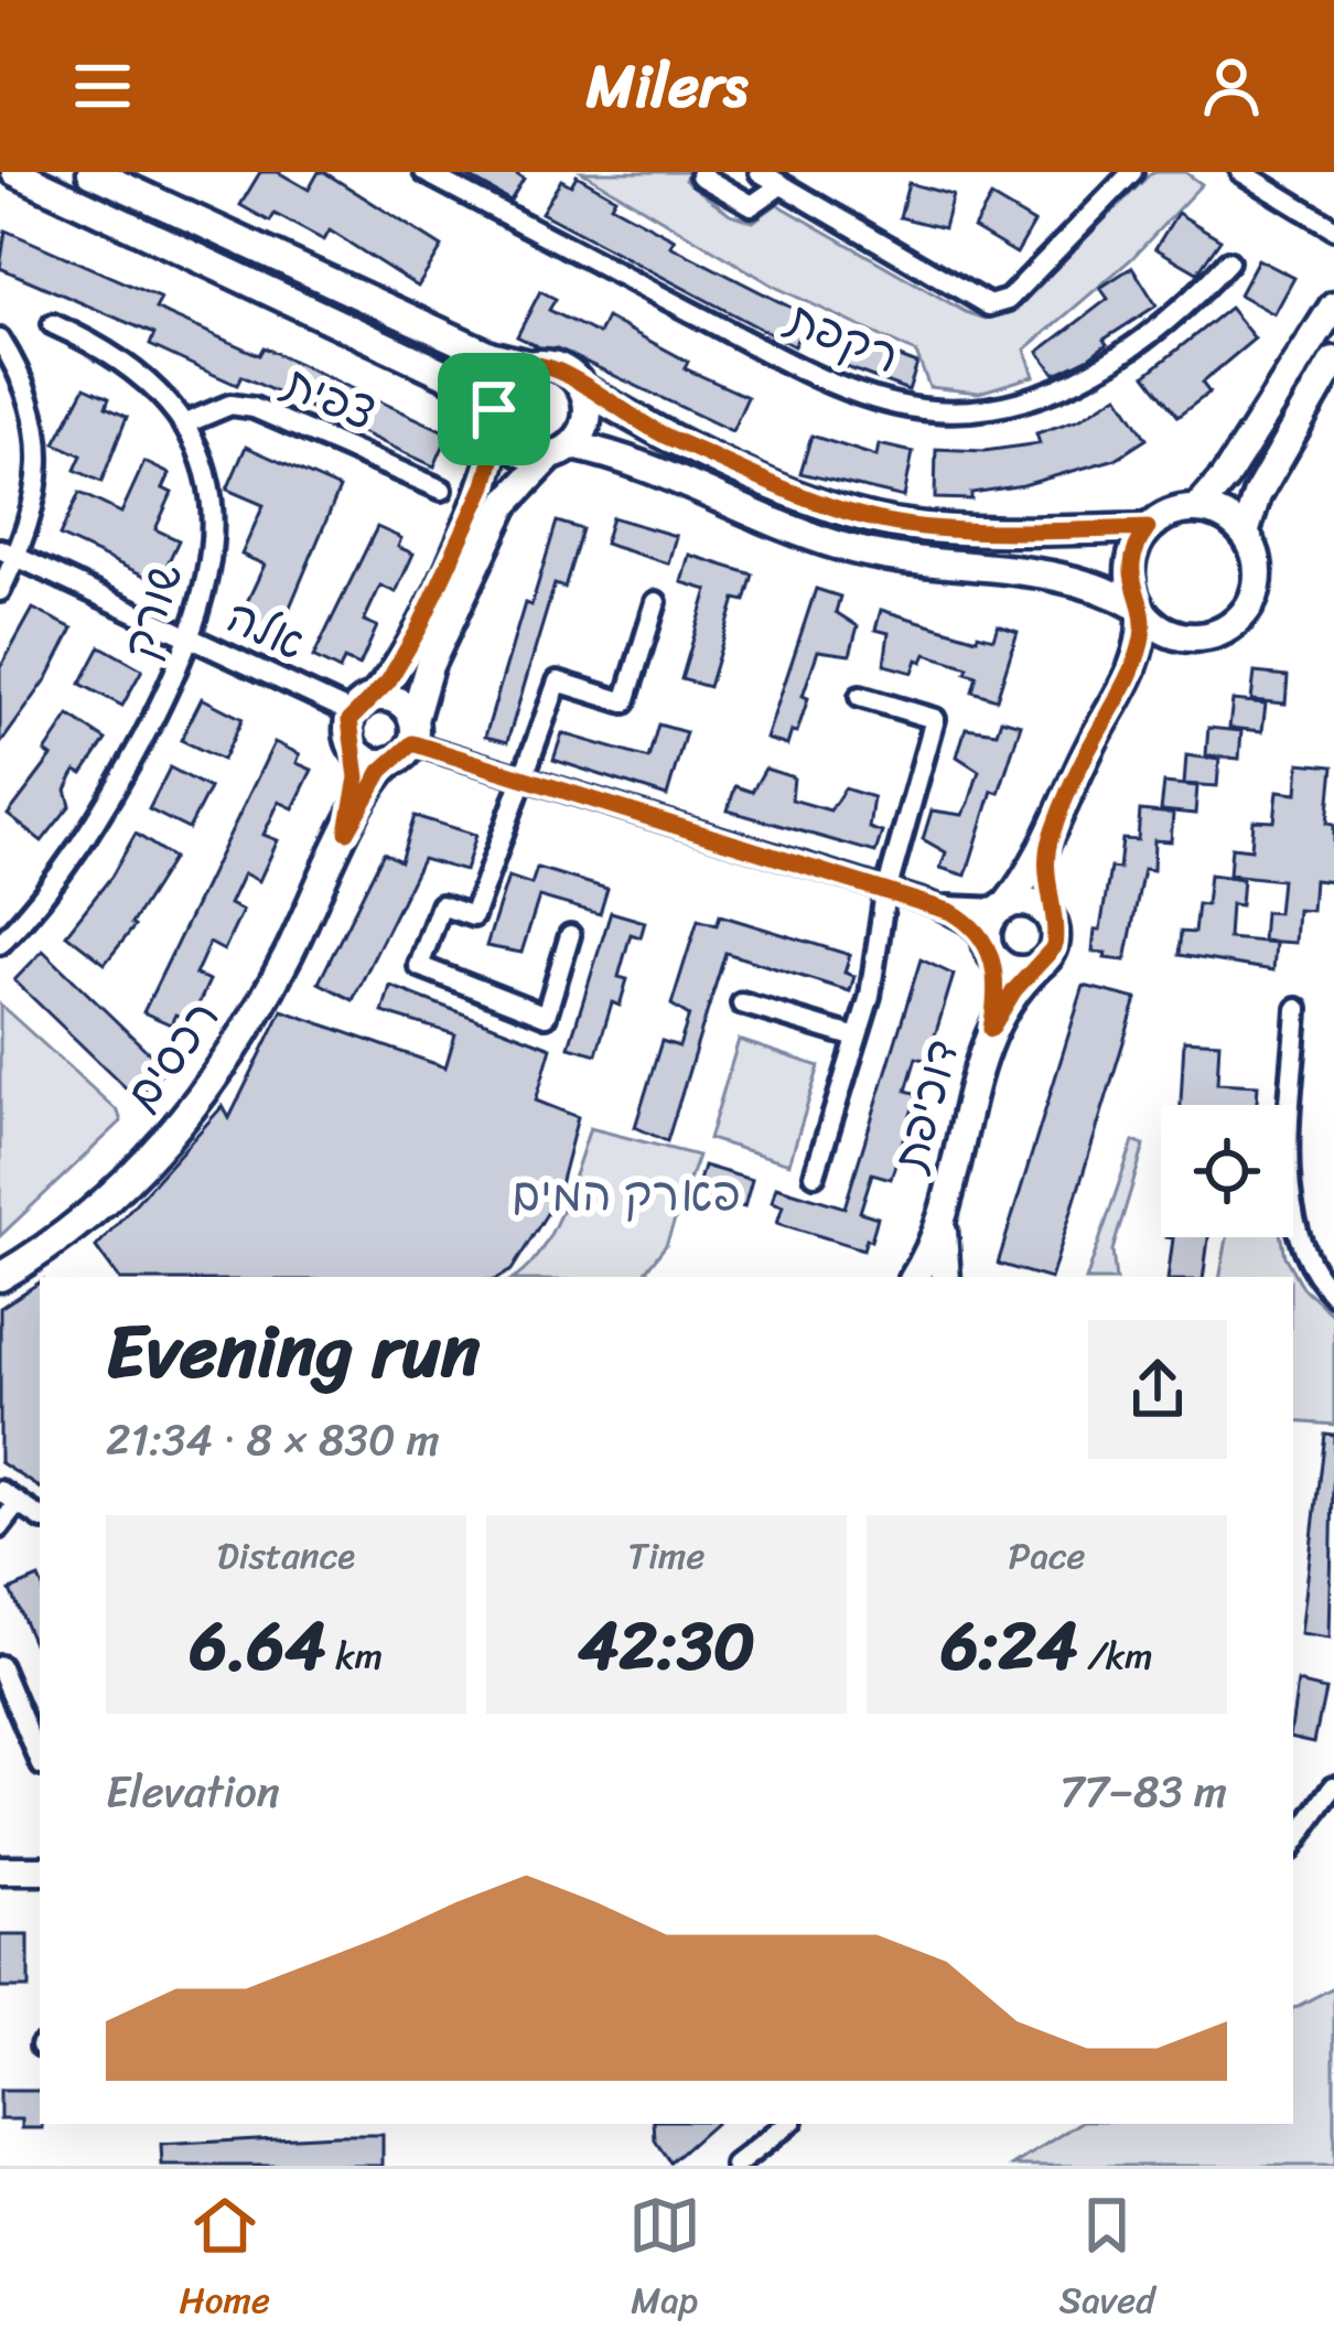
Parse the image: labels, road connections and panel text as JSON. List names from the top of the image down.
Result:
{
  "streets": {
    "street": [
      "רקפת",
      "צפית",
      "שורק",
      "אלה",
      "רכסים",
      "דוכיפת"
    ]
  },
  "crossings": [
    ["צפית", "שורק"],
    ["שורק", "אלה"],
    ["אלה", "רכסים"]
  ],
  "parks": ["פארק המים"],
  "page": {
    "header": "Milers",
    "heading": ["Evening run", "21:34 · 8 × 830 m"],
    "stats": [
      ["Distance", "6.64 km"],
      ["Time", "42:30"],
      ["Pace", "6:24 /km"]
    ],
    "chart": ["Elevation", "77–83 m"],
    "tabs": ["Home", "Map", "Saved"]
  }
}
